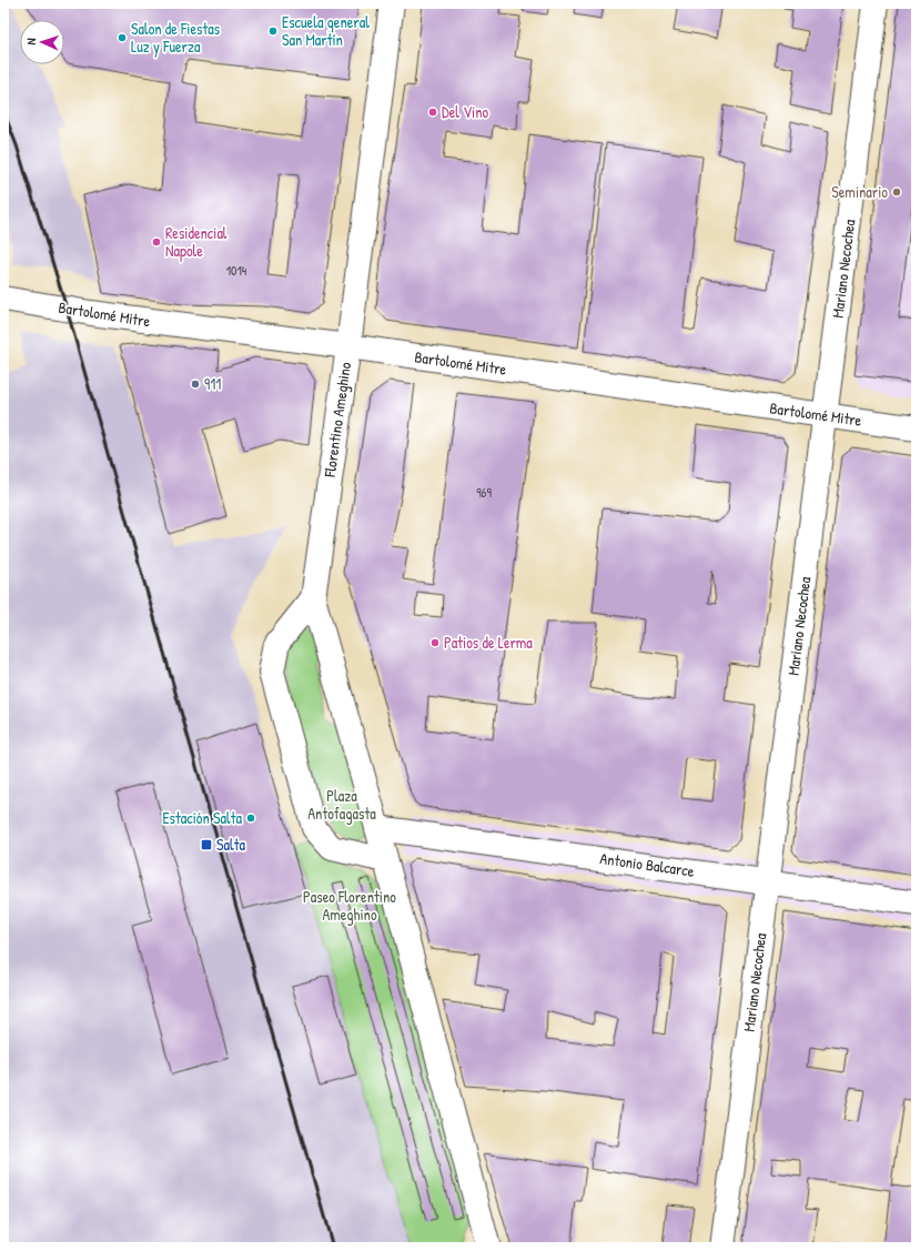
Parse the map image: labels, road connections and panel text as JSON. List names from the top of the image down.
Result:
{
  "streets": {
    "street": [
      "Mariano Necochea",
      "Bartolomé Mitre",
      "Florentino Ameghino",
      "Antonio Balcarce"
    ]
  },
  "crossings": [
    ["Mariano Necochea", "Bartolomé Mitre"],
    ["Mariano Necochea", "Antonio Balcarce"],
    ["Bartolomé Mitre", "Florentino Ameghino"],
    ["Florentino Ameghino", "Antonio Balcarce"]
  ],
  "parks": ["Plaza Antofagasta", "Paseo Florentino Ameghino"],
  "places": {
    "other": [
      "Escuela general San Martín",
      "Salon de Fiestas Luz y Fuerza",
      "Del Vino",
      "Seminario",
      "Residencial Napole",
      "911",
      "Patios de Lerma",
      "Estación Salta"
    ],
    "transit": ["Salta"]
  },
  "house_numbers": ["1014", "969"],
  "north": "left"
}
